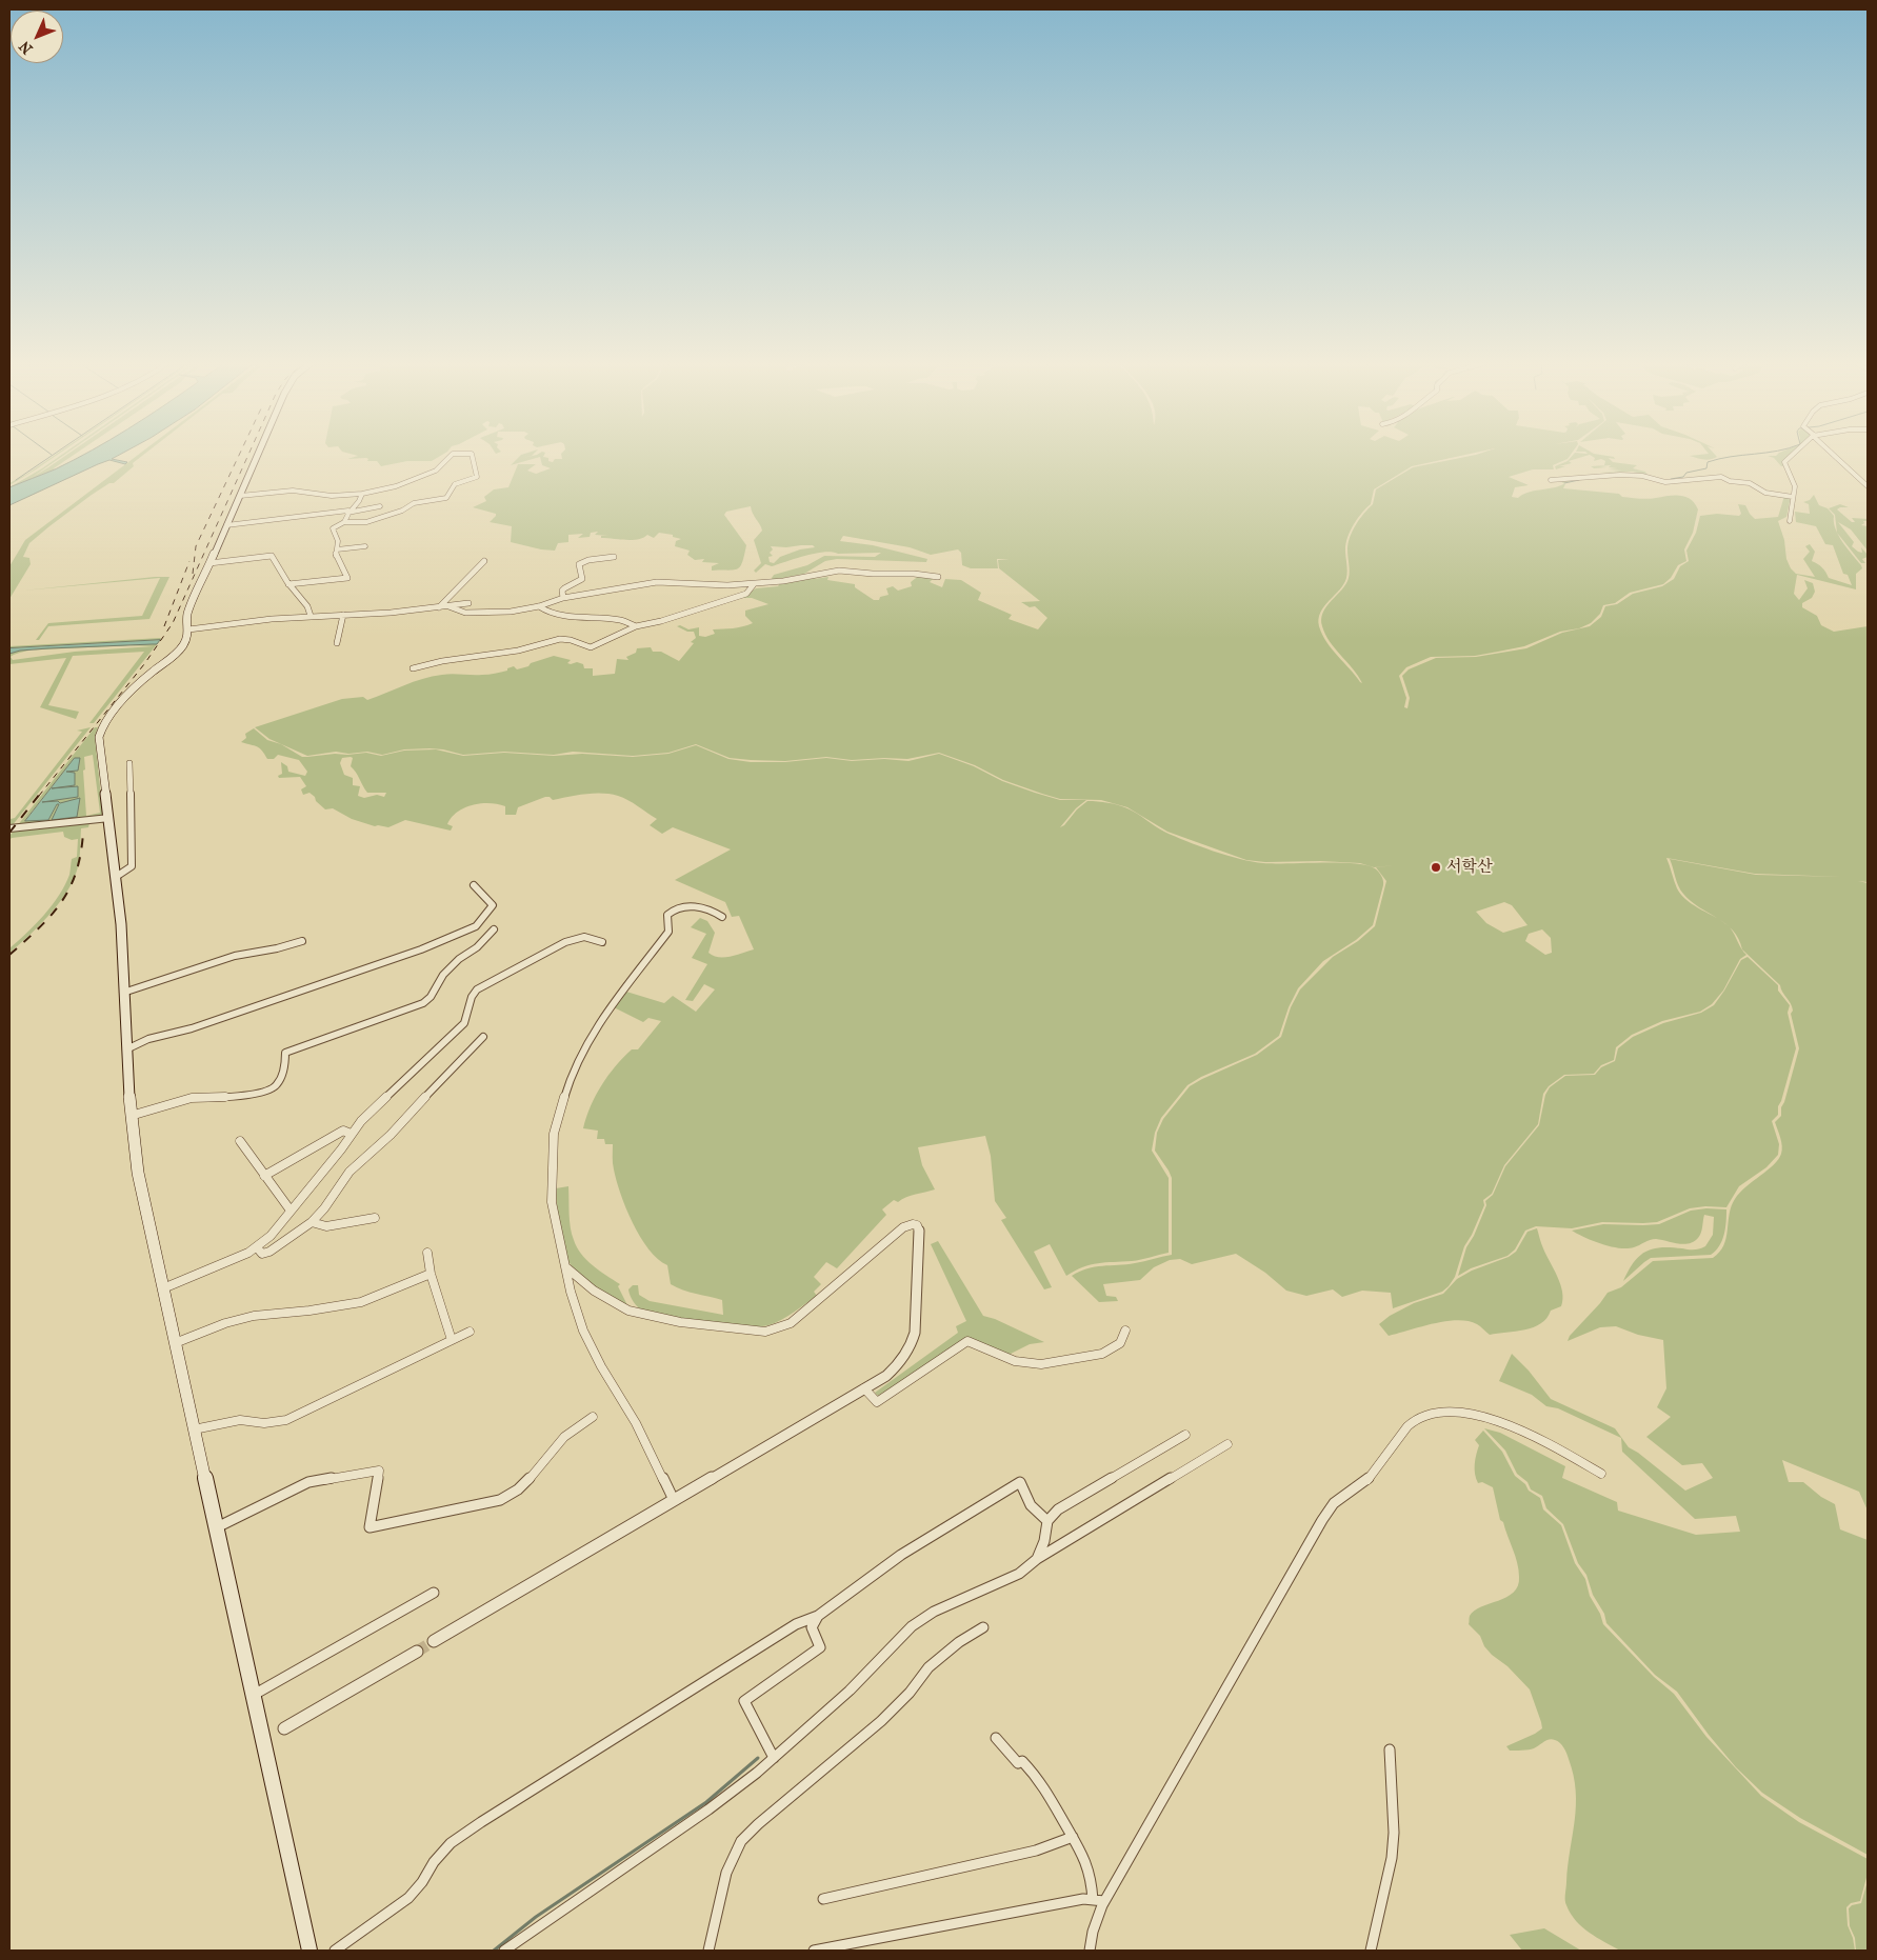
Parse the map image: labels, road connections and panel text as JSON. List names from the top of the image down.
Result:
{
  "places": ["서학산"],
  "north": "bottom left"
}
